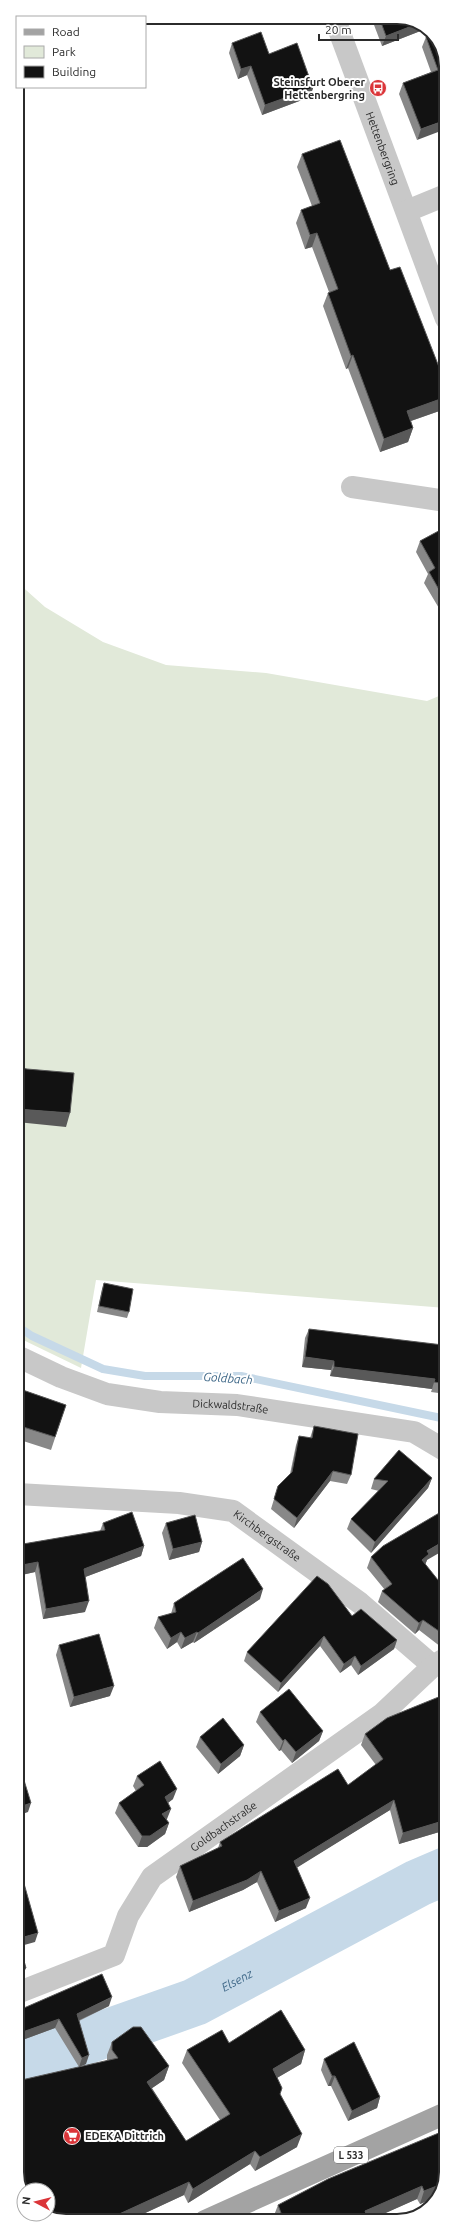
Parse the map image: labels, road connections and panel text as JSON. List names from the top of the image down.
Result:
{
  "streets": {
    "main road": ["L 533"],
    "street": [
      "Hettenbergring",
      "Dickwaldstraße",
      "Kirchbergstraße",
      "Goldbachstraße"
    ]
  },
  "crossings": [
    ["Kirchbergstraße", "Goldbachstraße"]
  ],
  "water": ["Goldbach", "Elsenz"],
  "places": {
    "bus stop": ["Steinsfurt Oberer Hettenbergring"],
    "supermarket": ["EDEKA Dittrich"]
  },
  "legend": ["Road", "Park", "Building"],
  "scale_bar": "20 m",
  "north": "left"
}
